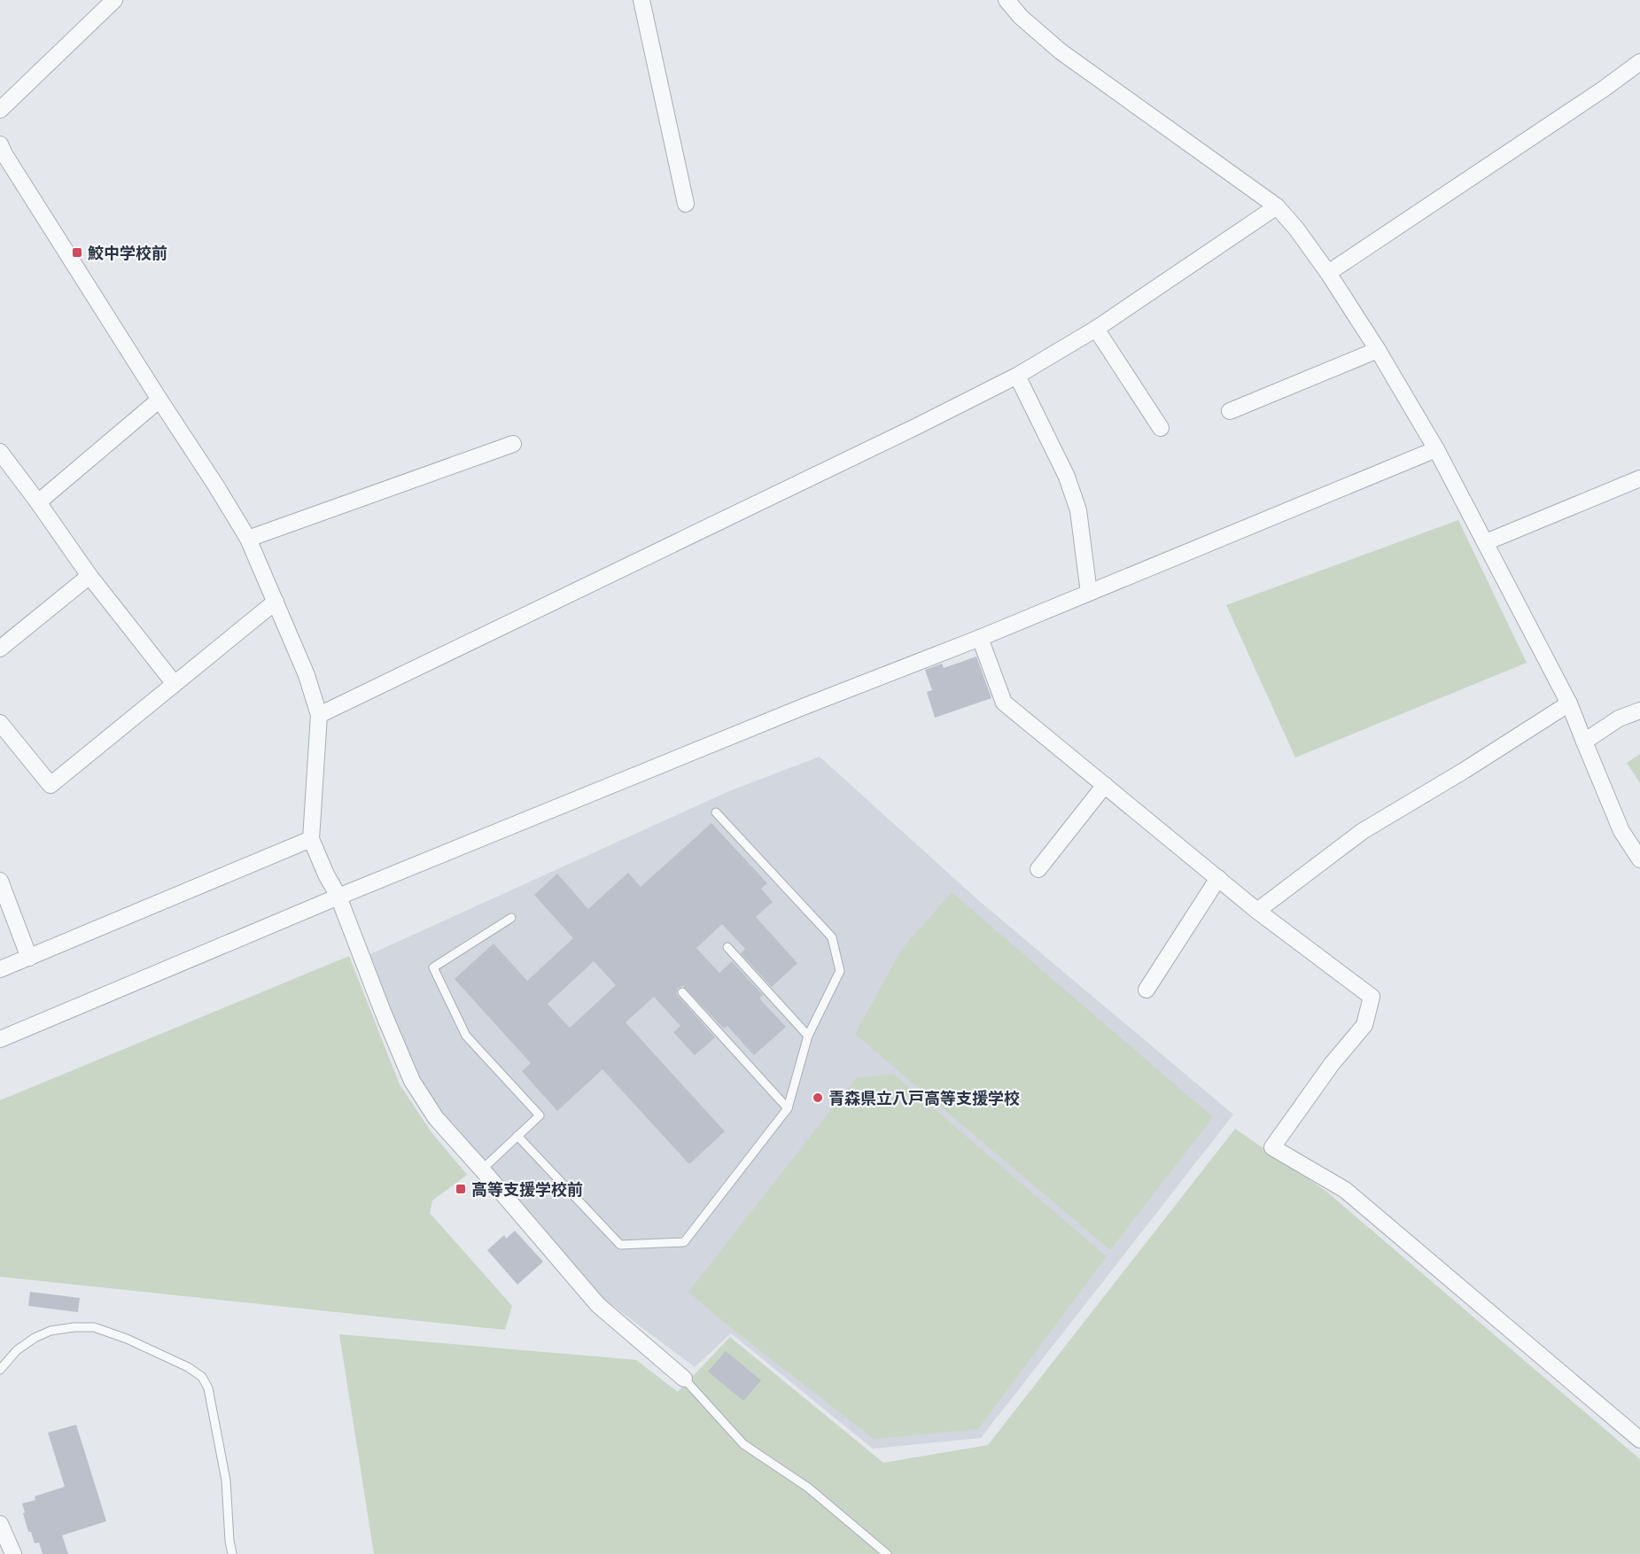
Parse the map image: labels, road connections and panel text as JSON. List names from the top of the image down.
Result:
{
  "places": {
    "transit": ["鮫中学校前", "高等支援学校前"],
    "other": ["青森県立八戸高等支援学校"]
  }
}
